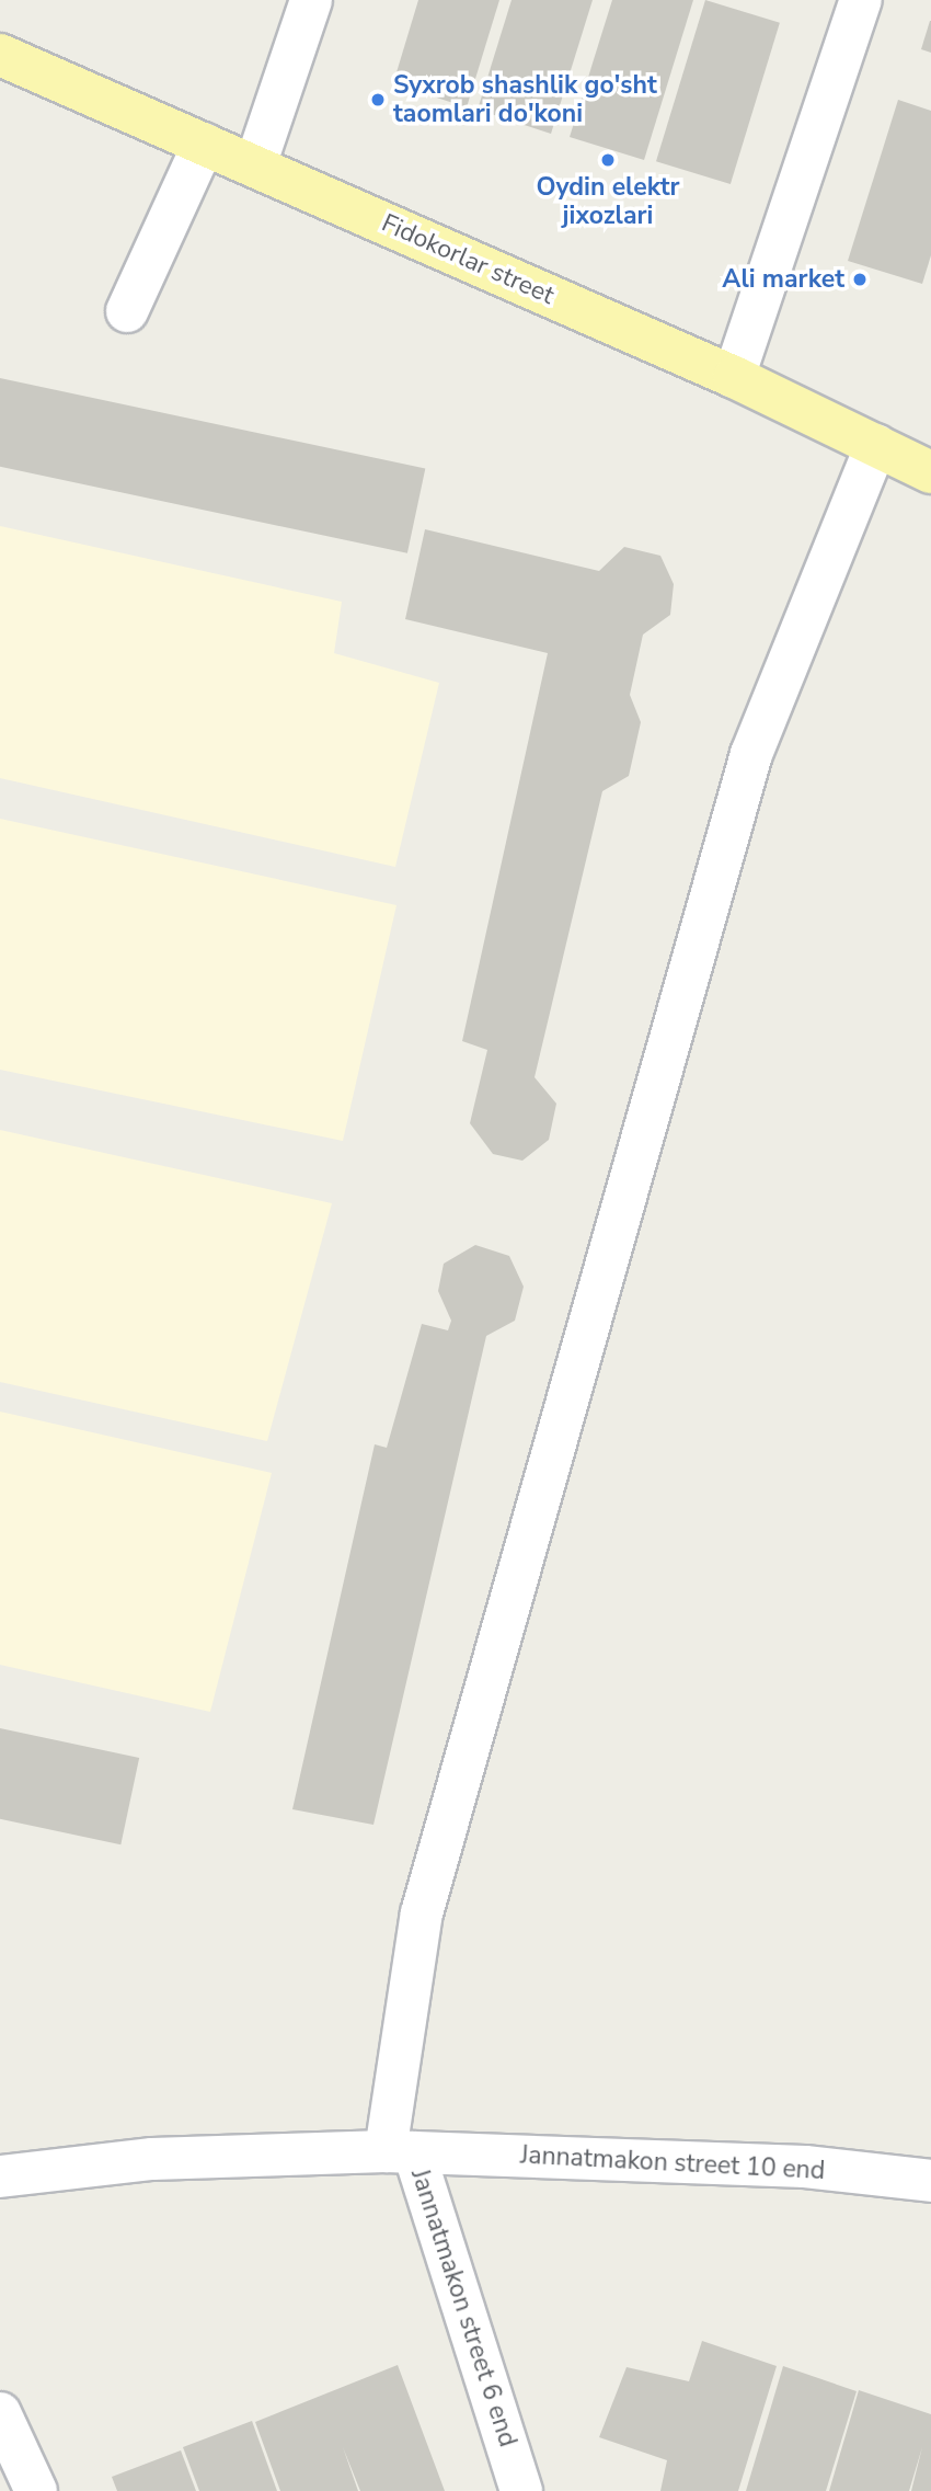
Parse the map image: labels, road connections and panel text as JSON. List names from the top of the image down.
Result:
{
  "streets": {
    "main road": ["Fidokorlar street"],
    "street": ["Jannatmakon street 10 end", "Jannatmakon street 6 end"]
  },
  "crossings": [
    ["Jannatmakon street 10 end", "Jannatmakon street 6 end"]
  ],
  "places": ["Syxrob shashlik go'sht taomlari do'koni", "Oydin elektr jixozlari", "Ali market"]
}
